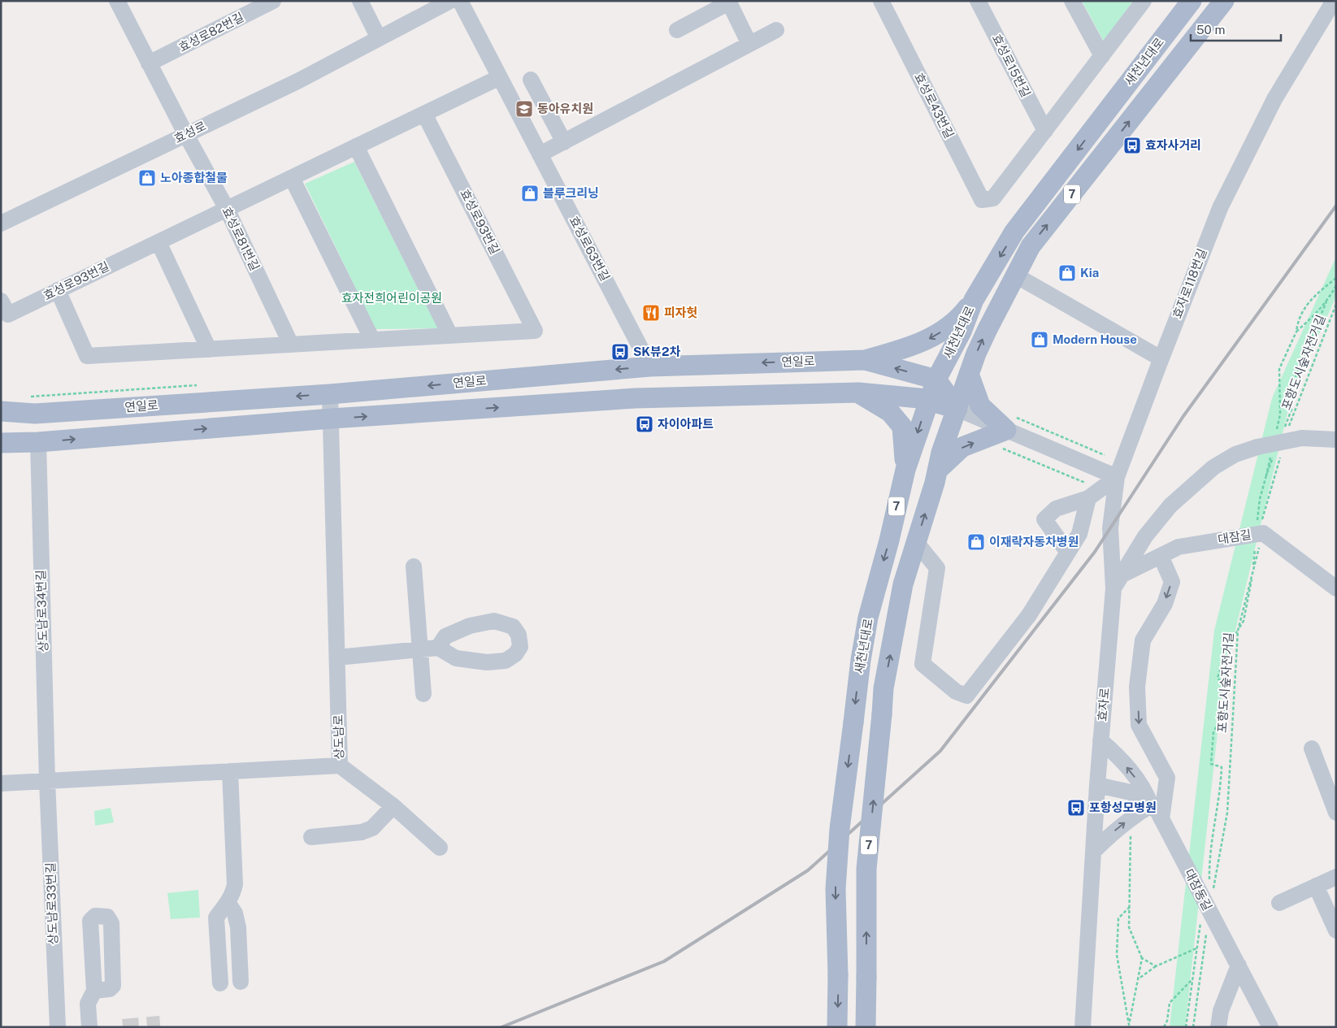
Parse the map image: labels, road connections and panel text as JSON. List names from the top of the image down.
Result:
{
  "streets": {
    "main road": ["새천년대로", "7", "연일로"],
    "street": [
      "효성로82번길",
      "효성로15번길",
      "효성로43번길",
      "효성로",
      "효성로93번길",
      "효성로81번길",
      "효성로63번길",
      "효자로118번길",
      "대잠길",
      "상도남로34번길",
      "효자로",
      "상도남로",
      "대잠동길",
      "상도남로33번길"
    ],
    "path": ["포항도시숲자전거길"]
  },
  "crossings": [
    ["새천년대로", "연일로"],
    ["효성로15번길", "효성로43번길"],
    ["효성로", "효성로81번길"],
    ["효성로93번길", "효성로81번길"],
    ["효성로93번길", "효성로63번길"],
    ["효성로63번길", "연일로"],
    ["효자로118번길", "대잠길"],
    ["효자로118번길", "효자로"],
    ["연일로", "상도남로"],
    ["포항도시숲자전거길", "대잠길"],
    ["포항도시숲자전거길", "효자로"],
    ["대잠길", "효자로"],
    ["상도남로34번길", "상도남로"],
    ["상도남로34번길", "상도남로33번길"],
    ["효자로", "대잠동길"],
    ["상도남로", "상도남로33번길"]
  ],
  "parks": ["효자전희어린이공원"],
  "places": {
    "school or university": ["동아유치원"],
    "bus stop": [
      "효자사거리",
      "SK뷰2차",
      "자이아파트",
      "포항성모병원"
    ],
    "shop": [
      "노아종합철물",
      "블루크리닝",
      "Kia",
      "Modern House",
      "이재락자동차병원"
    ],
    "restaurant": ["피자헛"]
  },
  "scale_bar": "50 m"
}
